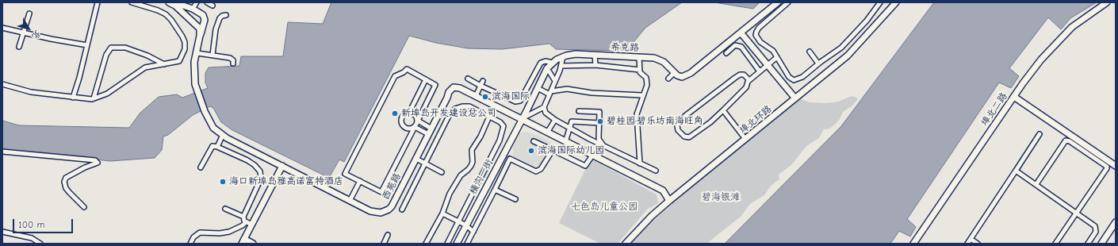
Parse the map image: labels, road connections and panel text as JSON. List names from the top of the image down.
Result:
{
  "streets": {
    "main road": [
      "希克路",
      "埠北二路",
      "埠北环路",
      "横沟一街",
      "西苑路"
    ]
  },
  "crossings": [
    ["希克路", "横沟一街"],
    ["希克路", "西苑路"],
    ["埠北环路", "西苑路"],
    ["横沟一街", "西苑路"]
  ],
  "parks": ["碧海银滩", "七色岛儿童公园"],
  "places": [
    "滨海国际",
    "新埠岛开发建设总公司",
    "碧桂园·碧乐坊南海旺角",
    "滨海国际幼儿园",
    "海口新埠岛雅高诺富特酒店"
  ],
  "scale_bar": "100 m",
  "north": "bottom right"
}
